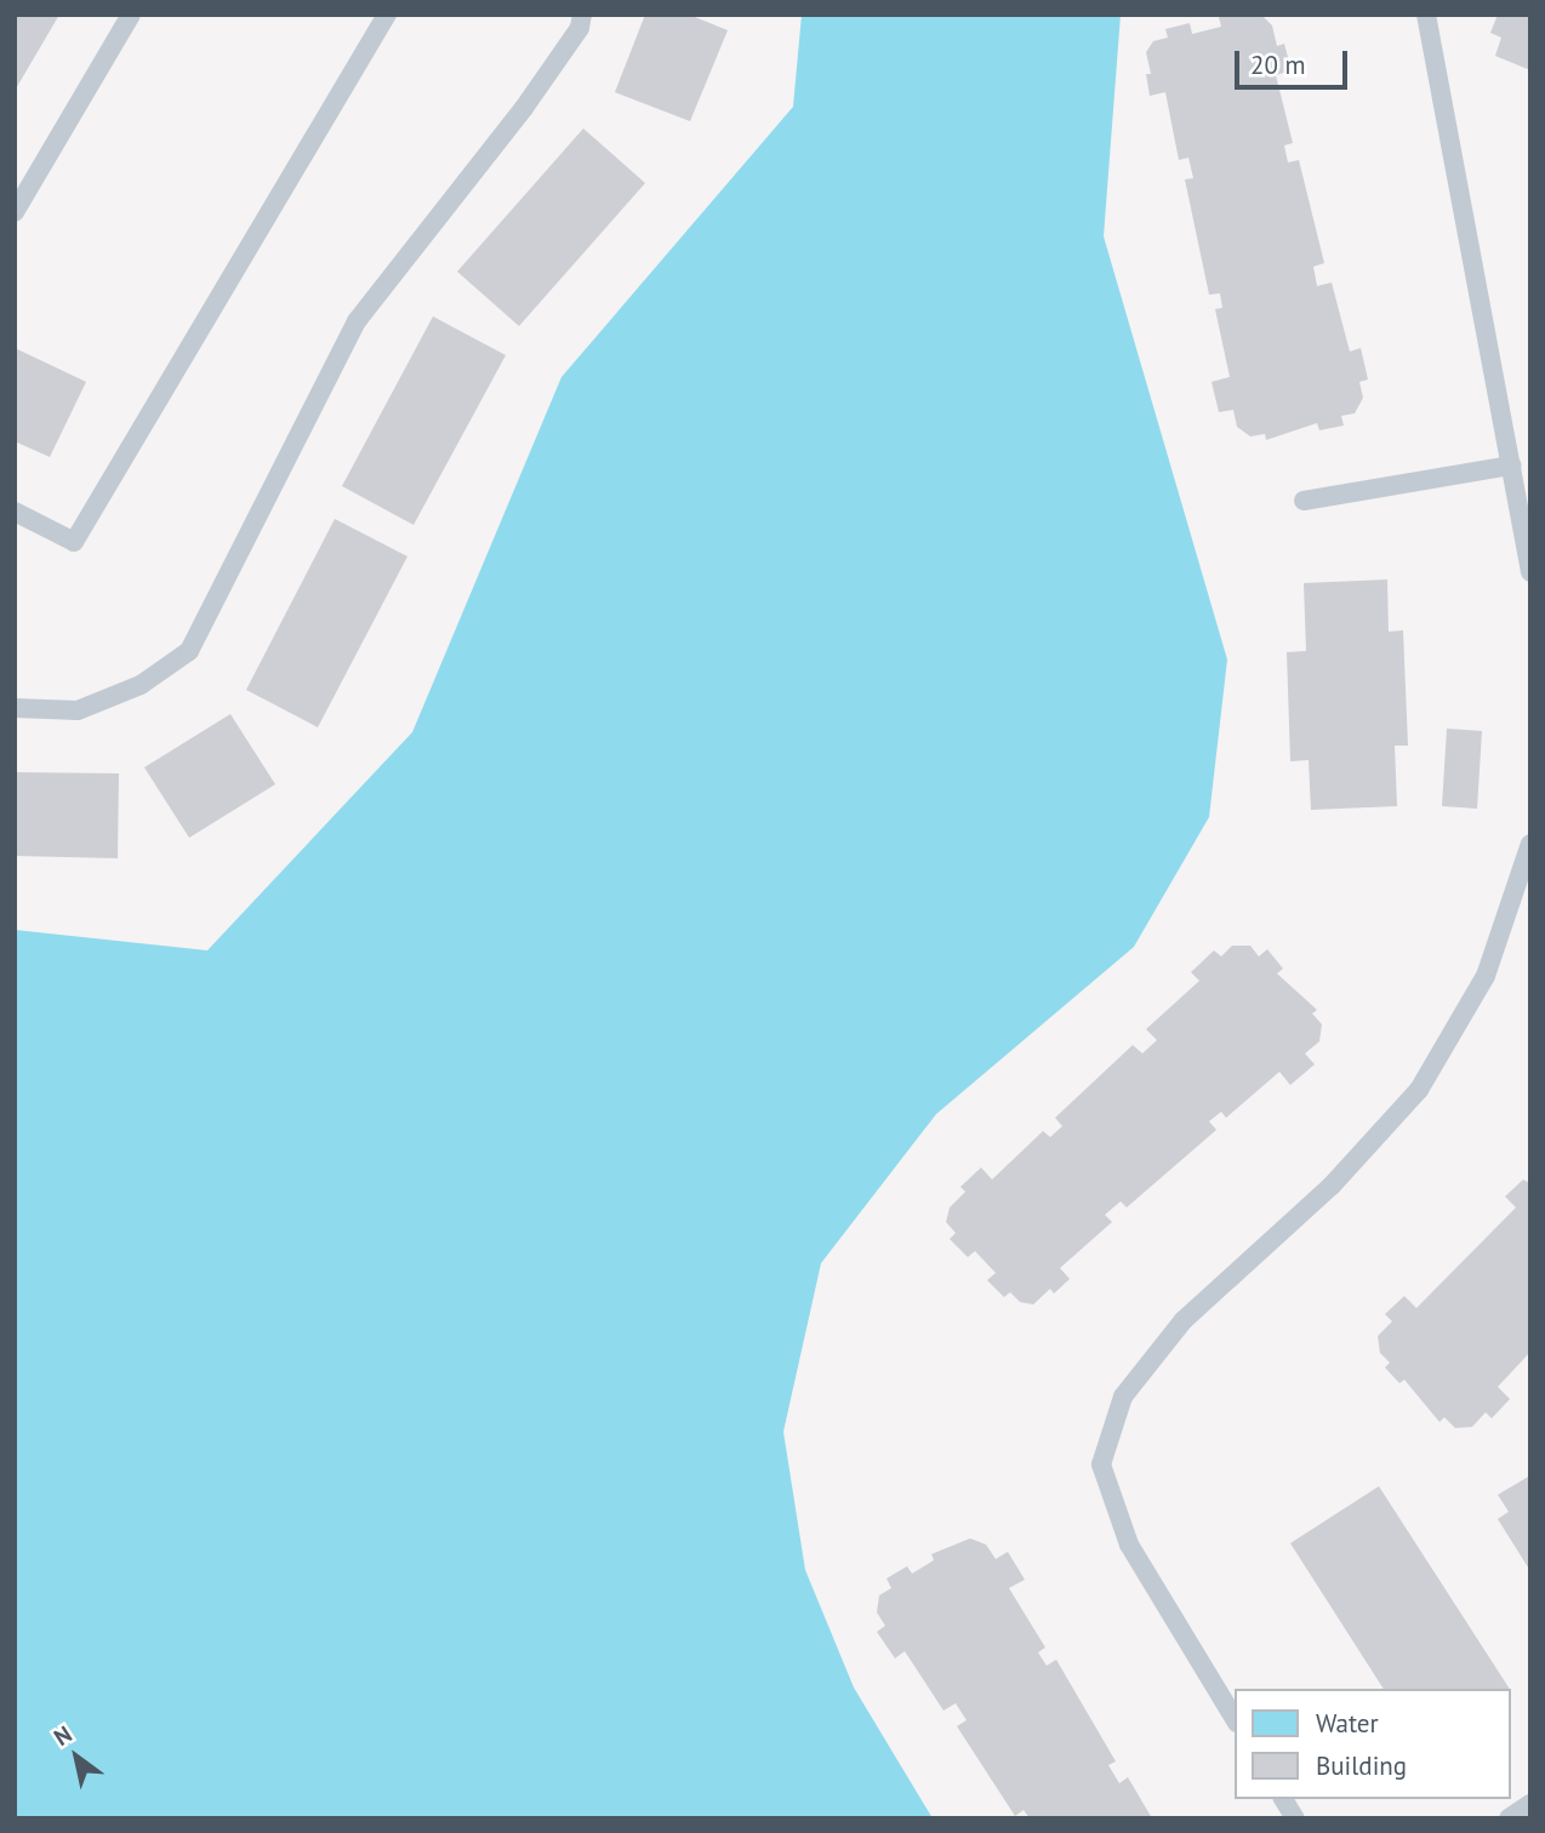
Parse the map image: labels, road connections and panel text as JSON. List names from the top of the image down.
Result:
{
  "legend": ["Water", "Building"],
  "scale_bar": "20 m",
  "north": "top left"
}
